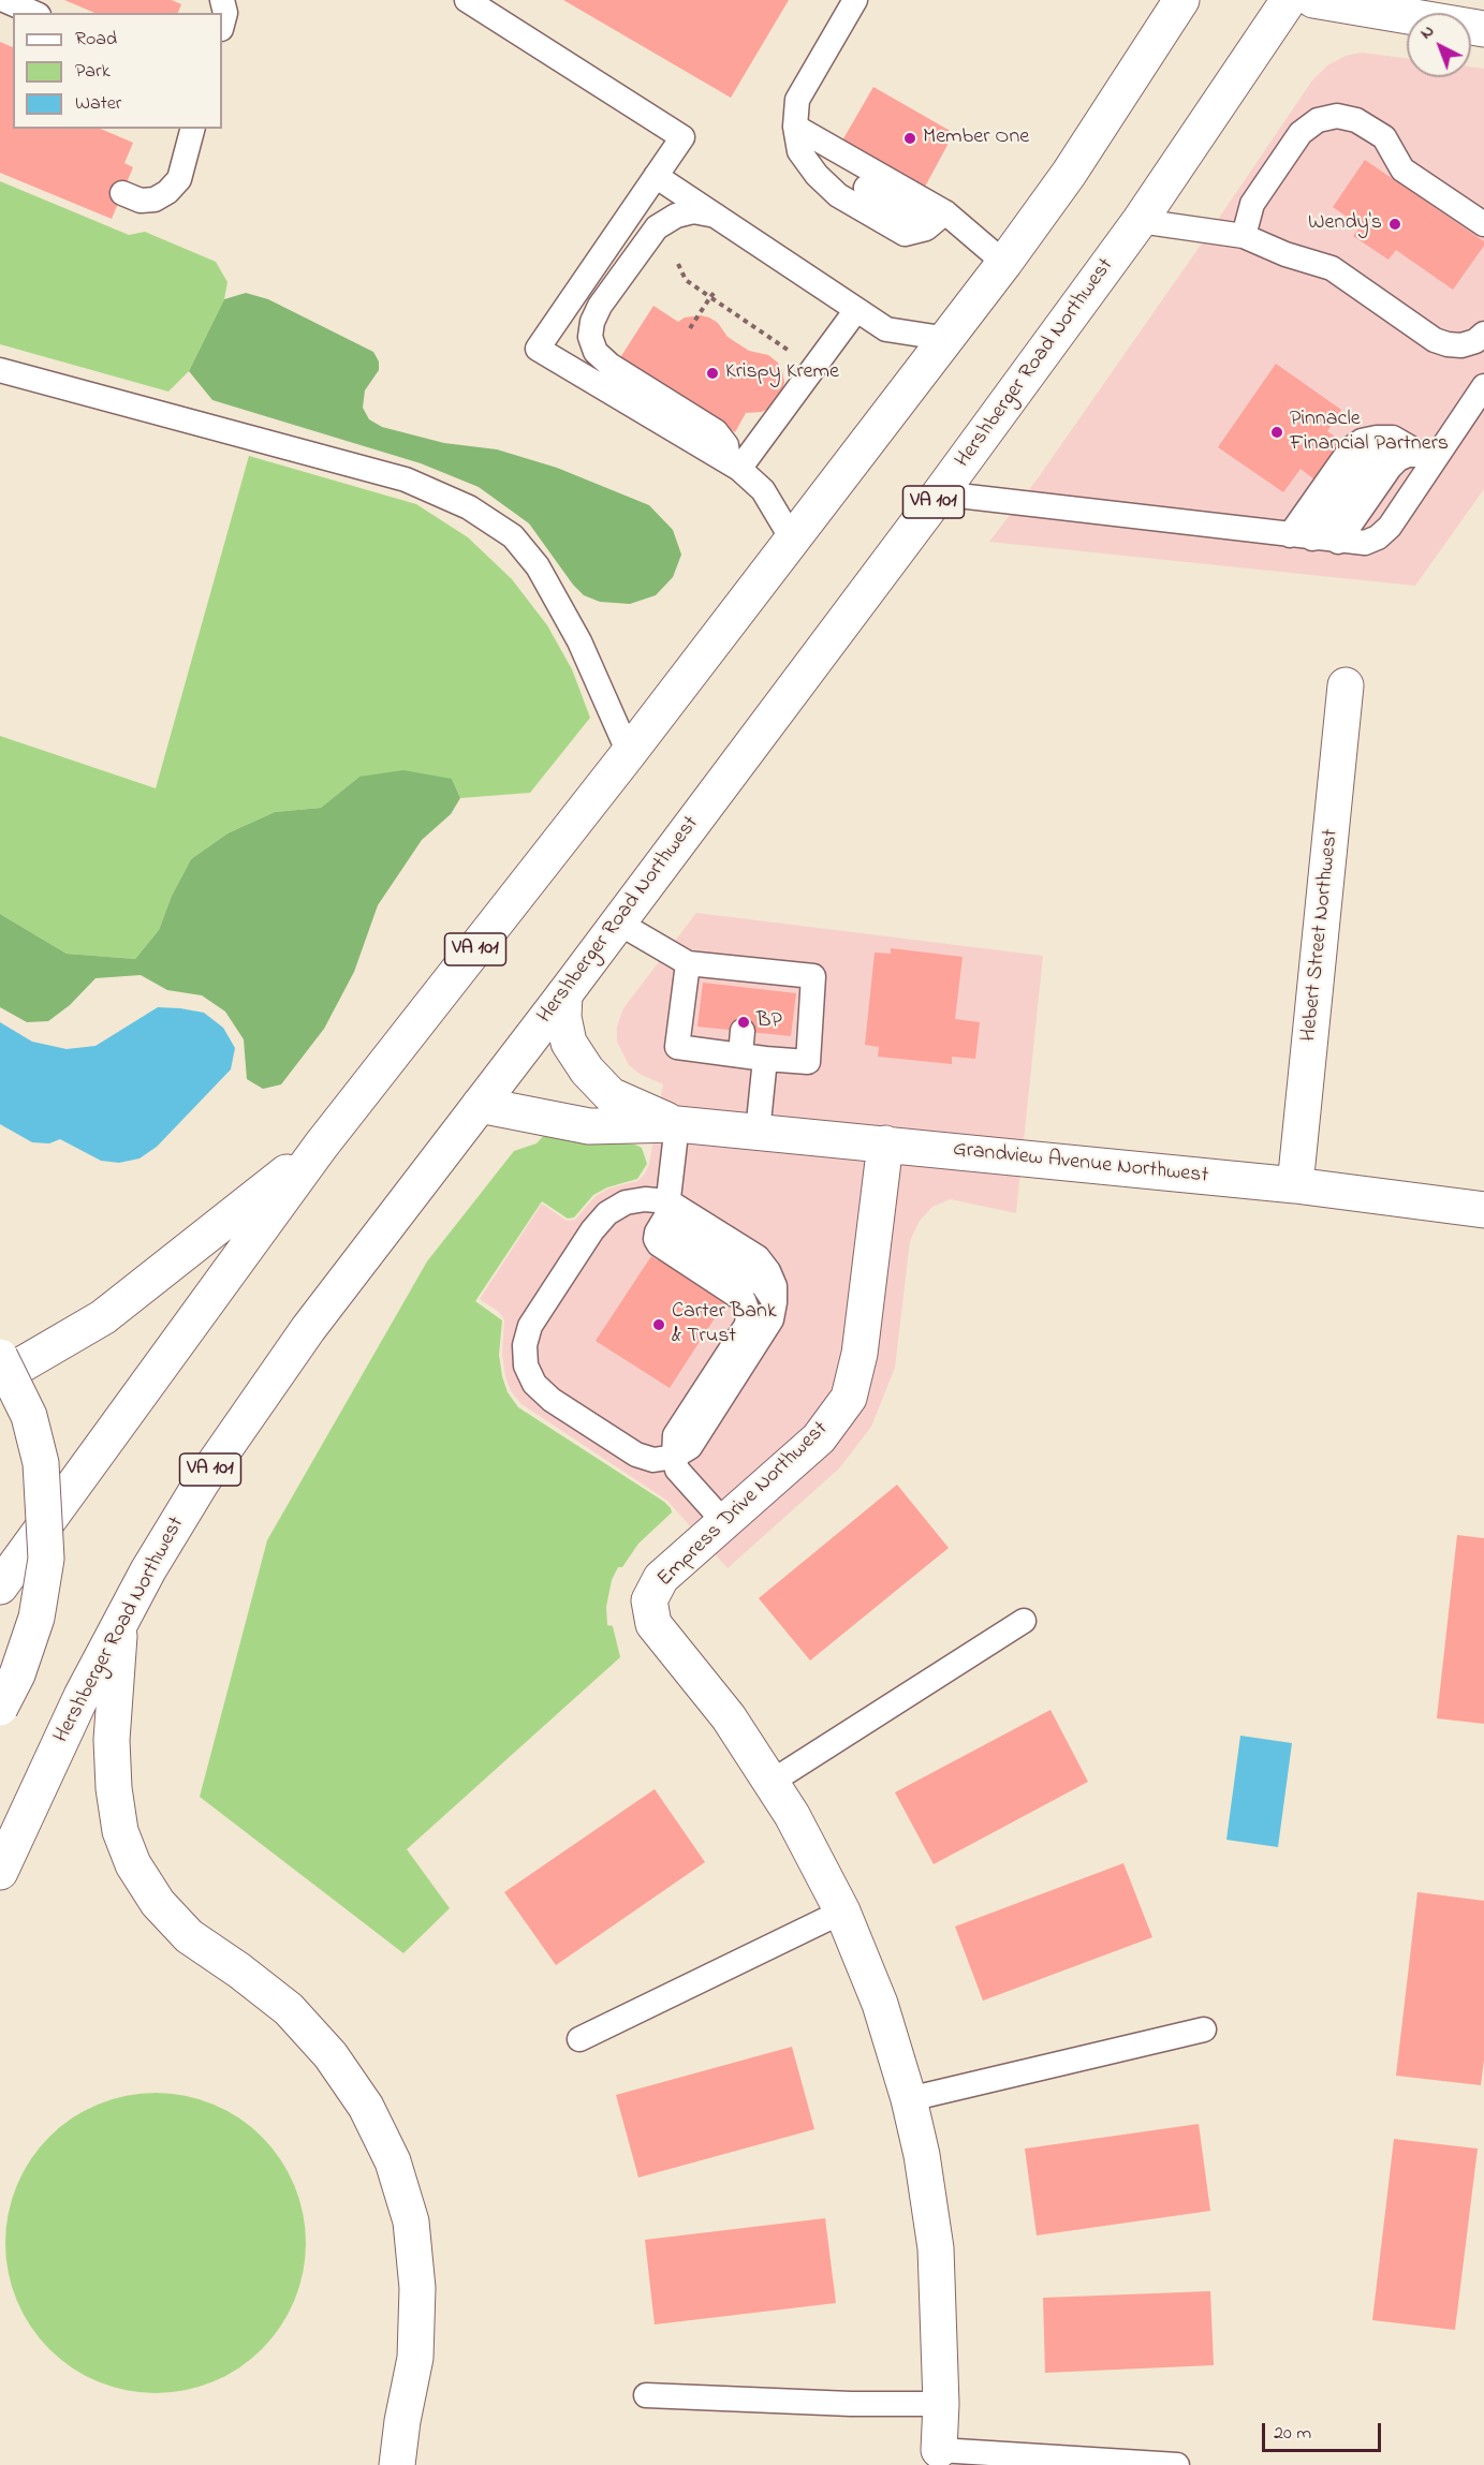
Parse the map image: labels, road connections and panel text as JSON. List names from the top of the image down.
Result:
{
  "streets": {
    "main road": [
      "Hershberger Road Northwest",
      "VA 101",
      "Hebert Street Northwest",
      "Grandview Avenue Northwest",
      "Empress Drive Northwest"
    ]
  },
  "crossings": [
    ["Hershberger Road Northwest", "Grandview Avenue Northwest"],
    ["Hebert Street Northwest", "Grandview Avenue Northwest"],
    ["Grandview Avenue Northwest", "Empress Drive Northwest"]
  ],
  "places": [
    "Member One",
    "Wendy's",
    "Krispy Kreme",
    "Pinnacle Financial Partners",
    "BP",
    "Carter Bank & Trust"
  ],
  "legend": ["Road", "Park", "Water"],
  "scale_bar": "20 m",
  "north": "top left"
}
